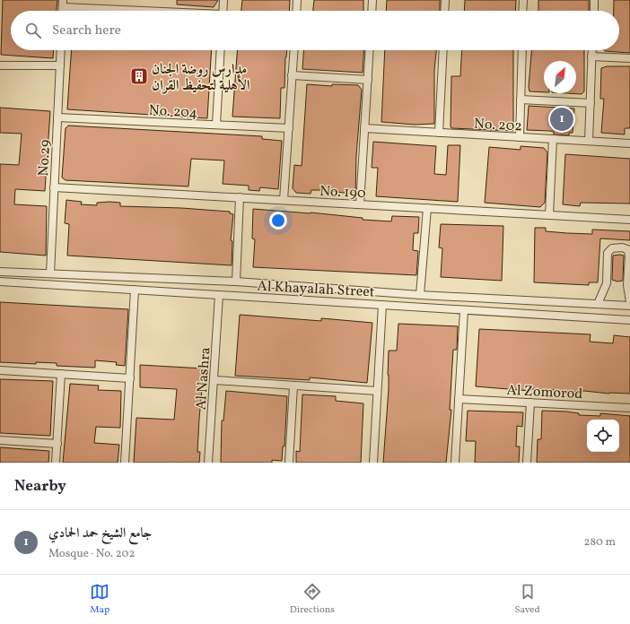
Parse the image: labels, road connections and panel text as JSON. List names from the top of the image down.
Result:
{
  "streets": {
    "street": [
      "No. 204",
      "No. 202",
      "No.29",
      "No. 190",
      "Al Khayalah Street",
      "Al Nashra",
      "Al Zomorod"
    ]
  },
  "crossings": [
    ["No. 204", "No.29"],
    ["No.29", "No. 190"],
    ["No.29", "Al Khayalah Street"],
    ["Al Khayalah Street", "Al Nashra"]
  ],
  "places": {
    "building": ["مدارس روضة الجنان الأهلية لتحفيظ القران"]
  },
  "north": "top right",
  "page": {
    "search": "Search here",
    "pins": "1",
    "heading": "Nearby",
    "list": [
      {
        "mark": "1",
        "name": "جامع الشيخ حمد الحمادي",
        "note": "Mosque · No. 202",
        "value": "280 m"
      }
    ],
    "nav": ["Map", "Directions", "Saved"]
  }
}
